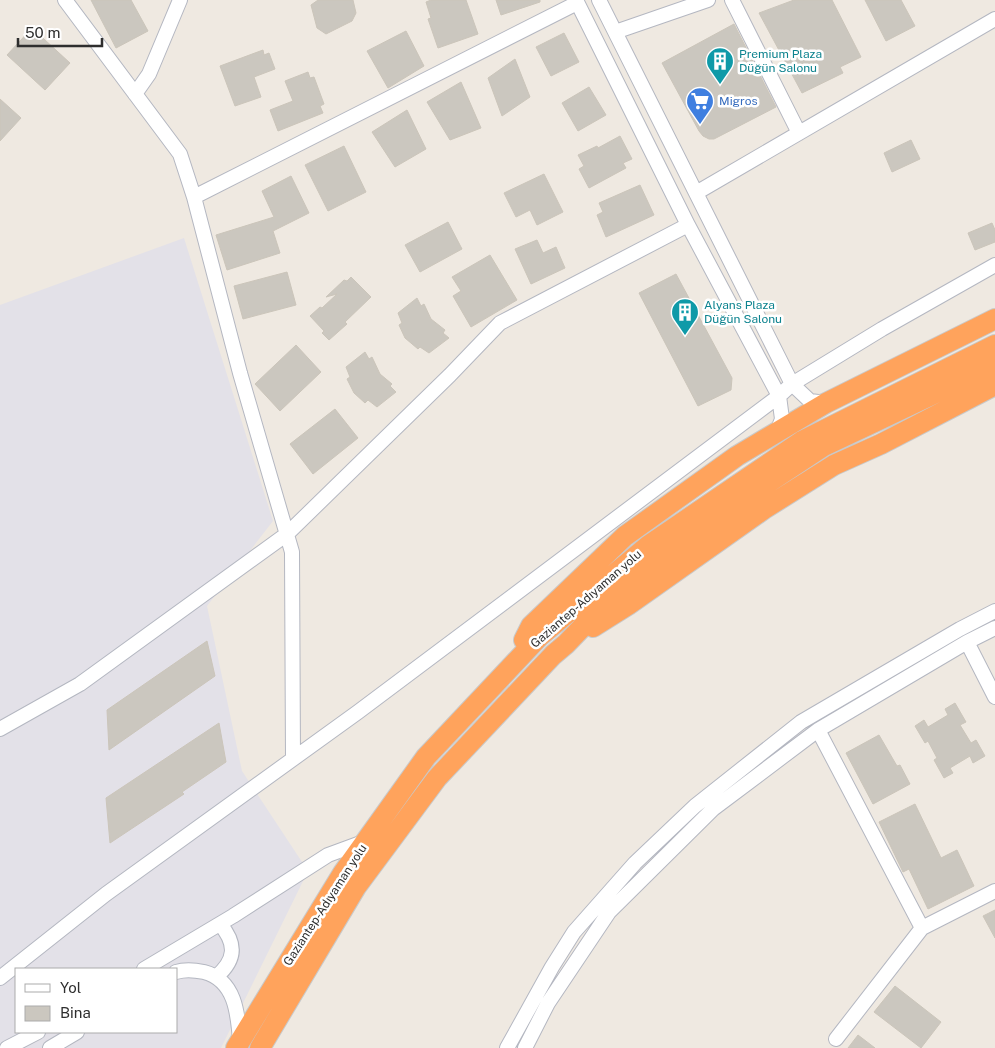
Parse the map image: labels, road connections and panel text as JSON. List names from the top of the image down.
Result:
{
  "streets": {
    "highway": ["Gaziantep-Adıyaman yolu"]
  },
  "places": {
    "building": ["Premium Plaza Düğün Salonu", "Alyans Plaza Düğün Salonu"],
    "supermarket": ["Migros"]
  },
  "legend": ["Yol", "Bina"],
  "scale_bar": "50 m"
}
